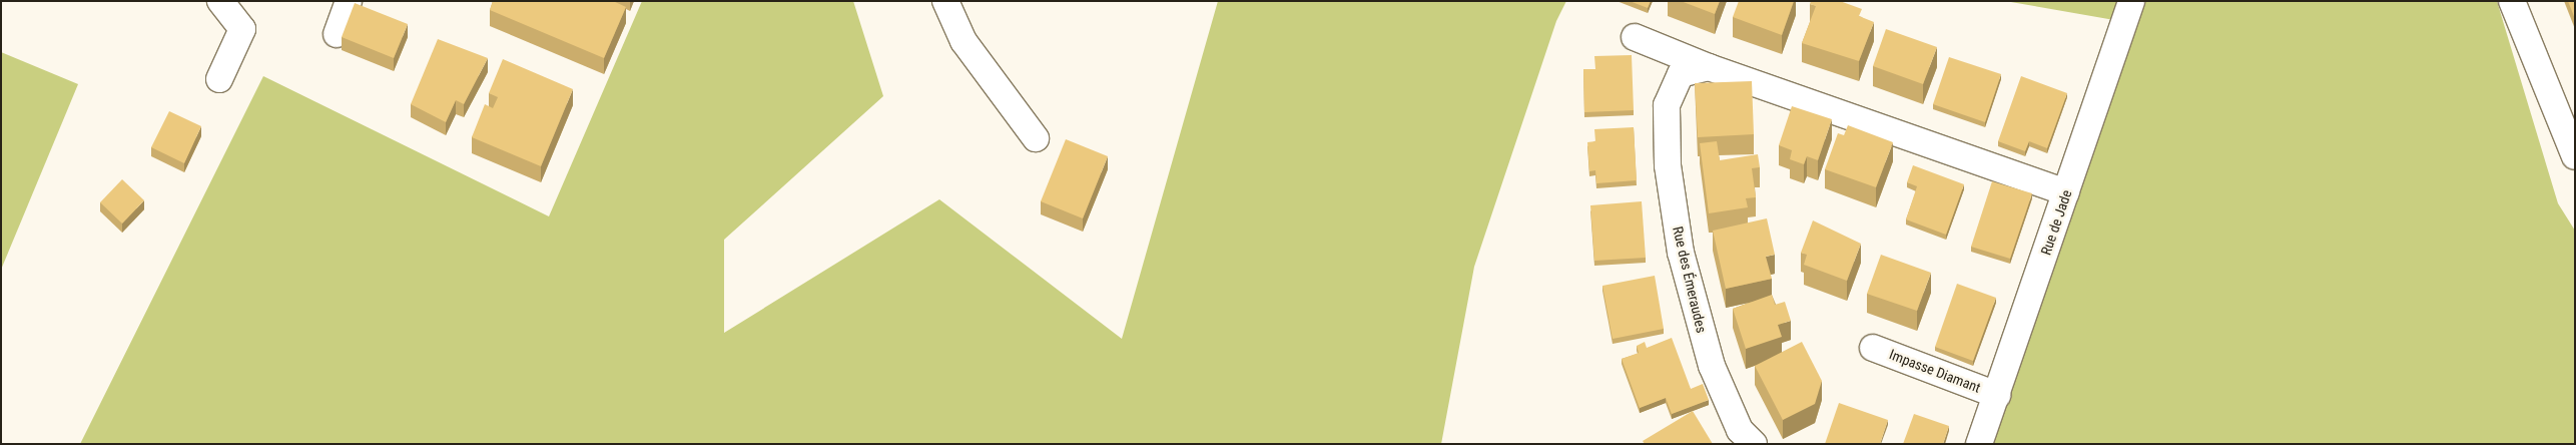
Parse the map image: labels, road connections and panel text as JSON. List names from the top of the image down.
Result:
{
  "streets": {
    "street": ["Rue de Jade", "Rue des Émeraudes", "Impasse Diamant"]
  },
  "crossings": [
    ["Rue de Jade", "Impasse Diamant"]
  ]
}
